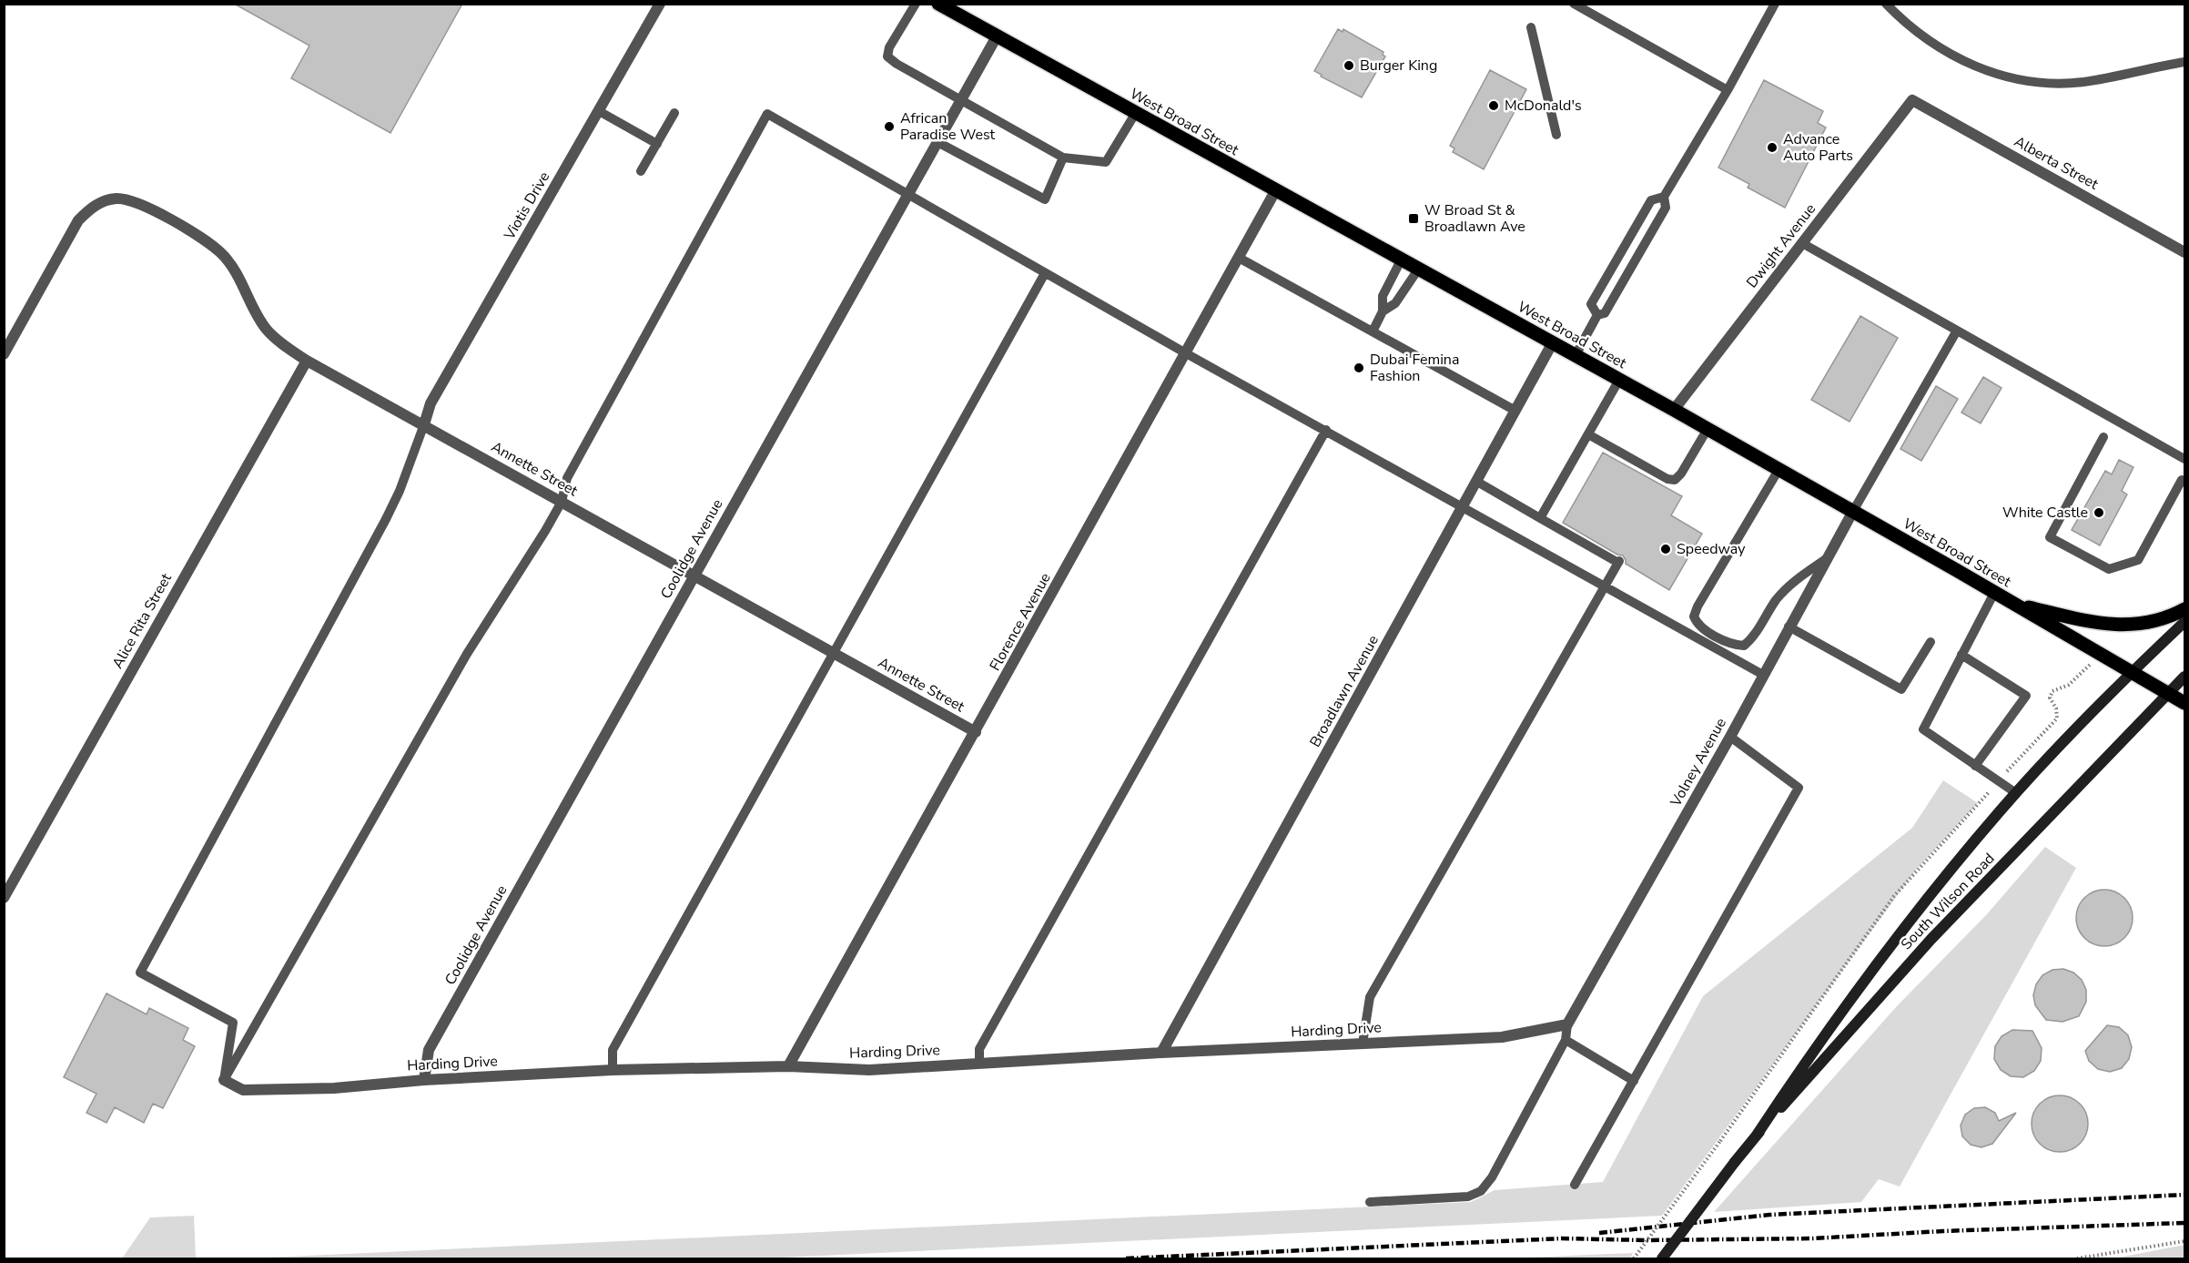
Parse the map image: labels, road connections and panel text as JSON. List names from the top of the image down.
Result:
{
  "streets": {
    "main road": ["West Broad Street", "South Wilson Road"],
    "street": [
      "Alberta Street",
      "Viotis Drive",
      "Dwight Avenue",
      "Annette Street",
      "Coolidge Avenue",
      "Alice Rita Street",
      "Florence Avenue",
      "Broadlawn Avenue",
      "Volney Avenue",
      "Harding Drive"
    ]
  },
  "crossings": [
    ["West Broad Street", "Dwight Avenue"],
    ["West Broad Street", "Coolidge Avenue"],
    ["West Broad Street", "Florence Avenue"],
    ["West Broad Street", "Broadlawn Avenue"],
    ["West Broad Street", "Volney Avenue"],
    ["West Broad Street", "South Wilson Road"],
    ["Alberta Street", "Dwight Avenue"],
    ["Viotis Drive", "Annette Street"],
    ["Annette Street", "Coolidge Avenue"],
    ["Annette Street", "Alice Rita Street"],
    ["Annette Street", "Florence Avenue"],
    ["Coolidge Avenue", "Harding Drive"],
    ["Florence Avenue", "Harding Drive"],
    ["Broadlawn Avenue", "Harding Drive"],
    ["Volney Avenue", "Harding Drive"]
  ],
  "places": {
    "other": [
      "Burger King",
      "McDonald's",
      "African Paradise West",
      "Advance Auto Parts",
      "Dubai Femina Fashion",
      "White Castle",
      "Speedway"
    ],
    "transit": ["W Broad St & Broadlawn Ave"]
  }
}
